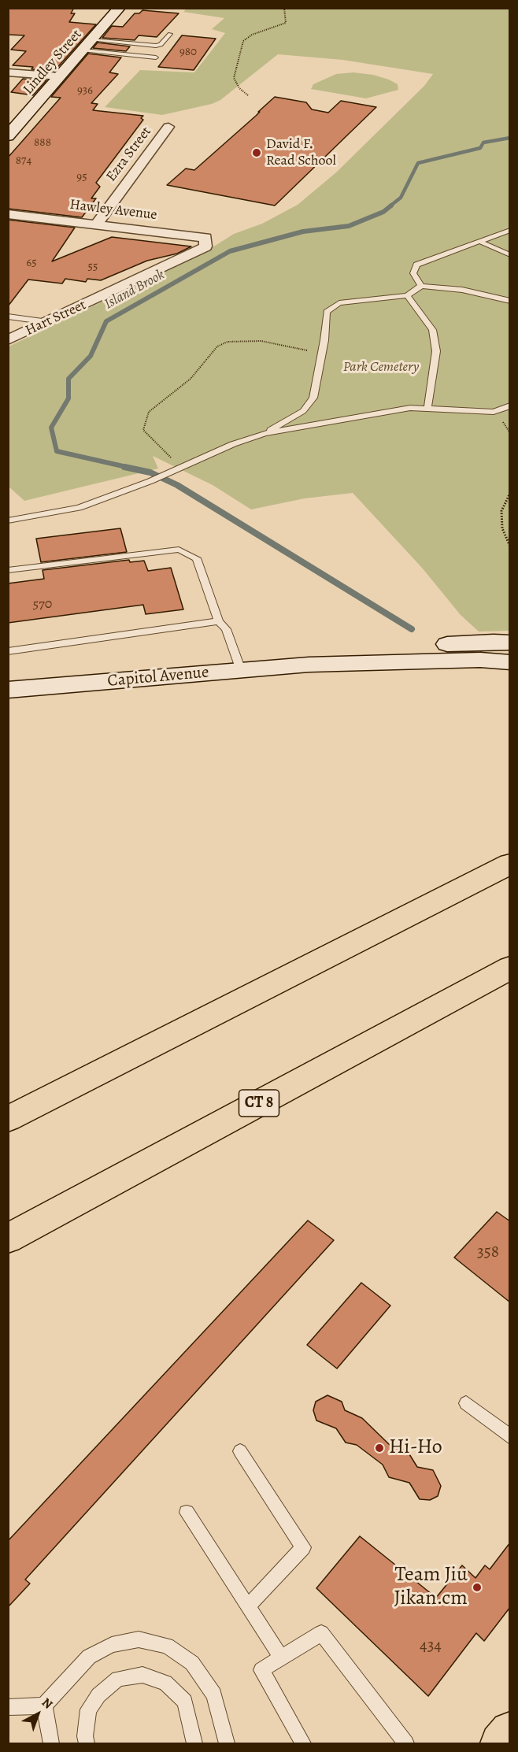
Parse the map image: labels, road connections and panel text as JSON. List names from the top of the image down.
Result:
{
  "streets": {
    "main road": ["Lindley Street", "Capitol Avenue", "CT 8"],
    "street": ["Ezra Street", "Hawley Avenue", "Hart Street"]
  },
  "crossings": [
    ["Ezra Street", "Hawley Avenue"],
    ["Hawley Avenue", "Hart Street"]
  ],
  "water": ["Island Brook"],
  "parks": ["Park Cemetery"],
  "places": ["David F. Read School", "Hi-Ho", "Team Jiu Jikan.cm"],
  "house_numbers": [
    "980",
    "936",
    "888",
    "874",
    "95",
    "65",
    "55",
    "570",
    "358",
    "434"
  ],
  "north": "top right"
}
